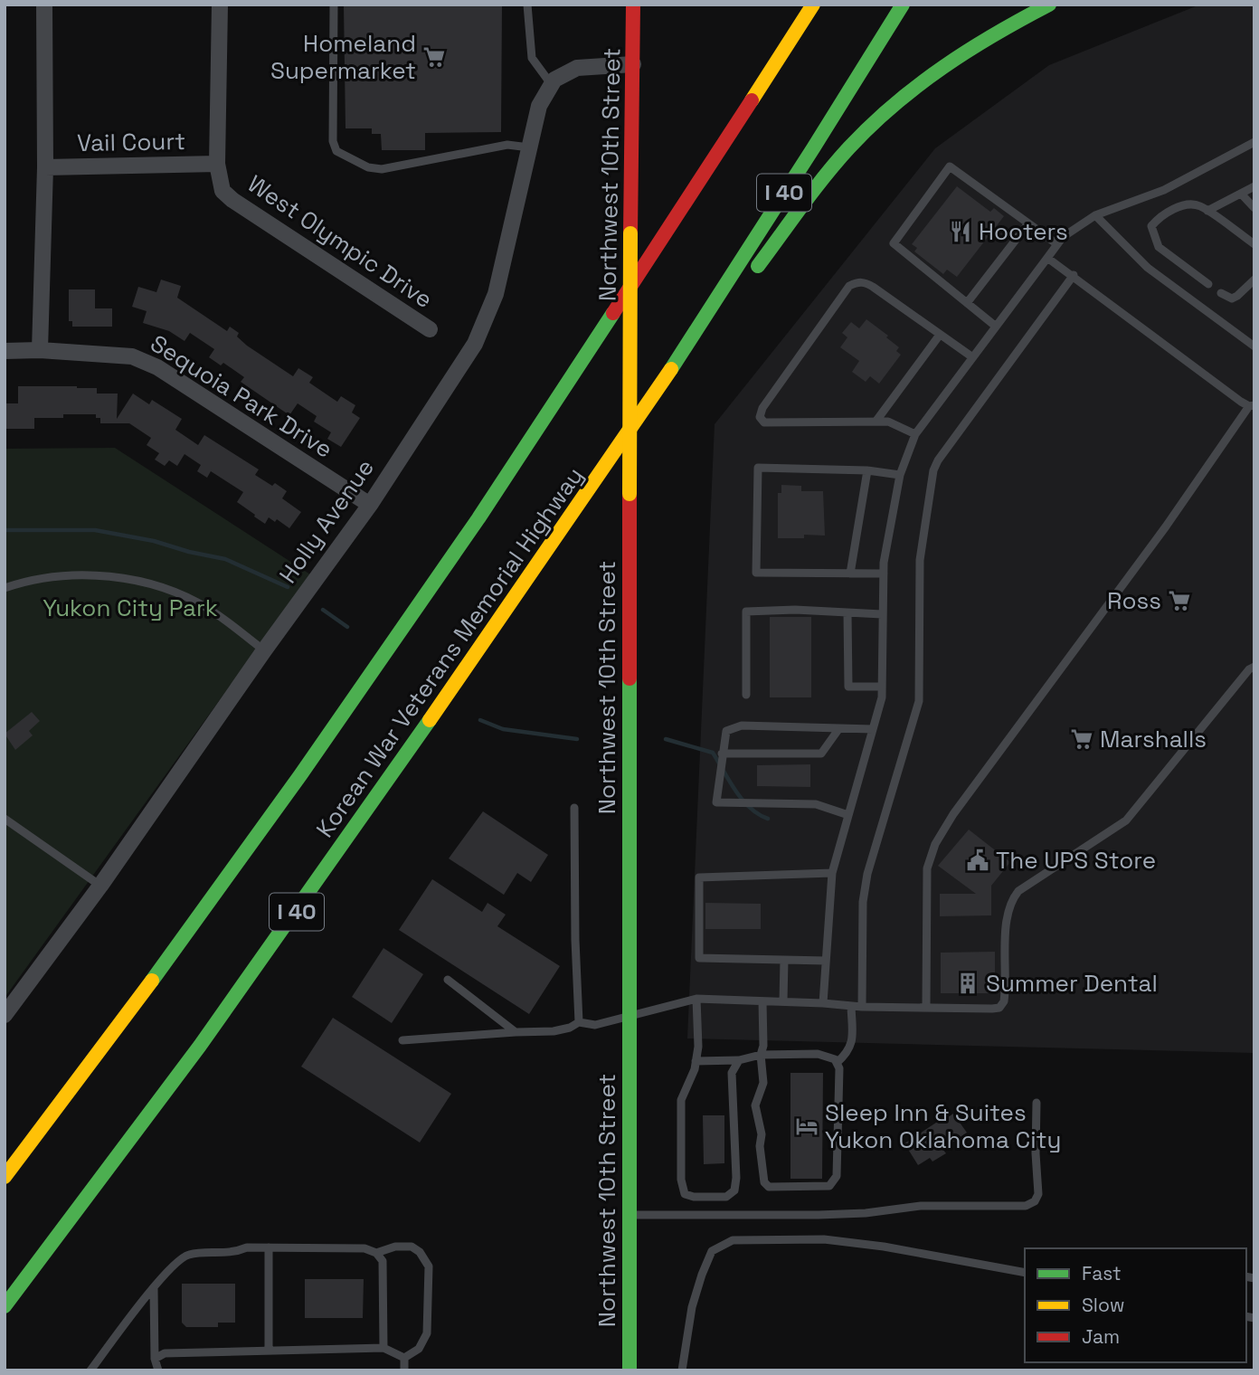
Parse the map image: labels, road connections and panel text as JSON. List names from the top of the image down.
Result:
{
  "streets": {
    "main road": ["Northwest 10th Street", "I 40", "Korean War Veterans Memorial Highway"],
    "street": [
      "Vail Court",
      "West Olympic Drive",
      "Sequoia Park Drive",
      "Holly Avenue"
    ]
  },
  "crossings": [
    ["Vail Court", "West Olympic Drive"],
    ["Northwest 10th Street", "Holly Avenue"],
    ["Sequoia Park Drive", "Holly Avenue"]
  ],
  "parks": ["Yukon City Park"],
  "places": {
    "supermarket": ["Homeland Supermarket", "Ross", "Marshalls"],
    "restaurant": ["Hooters"],
    "public building": ["The UPS Store"],
    "building": ["Summer Dental"],
    "hotel": ["Sleep Inn & Suites Yukon Oklahoma City"]
  },
  "legend": ["Fast", "Slow", "Jam"]
}
